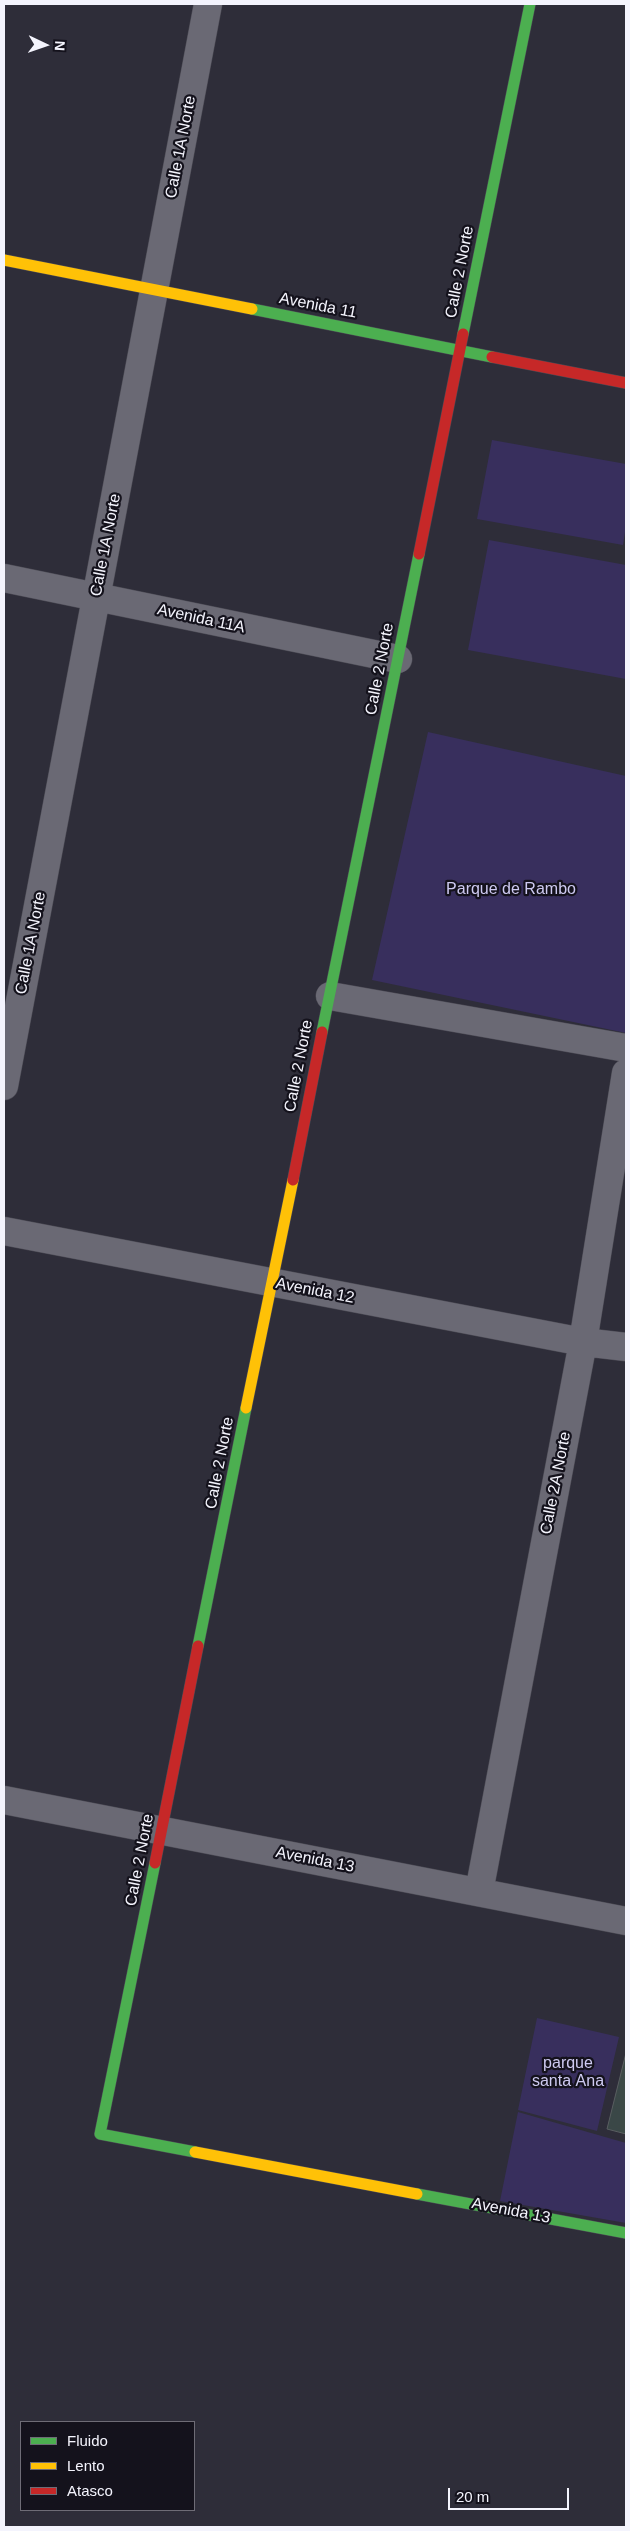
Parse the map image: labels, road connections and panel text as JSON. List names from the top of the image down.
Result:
{
  "streets": {
    "street": [
      "Calle 1A Norte",
      "Calle 2 Norte",
      "Avenida 11",
      "Avenida 11A",
      "Avenida 12",
      "Calle 2A Norte",
      "Avenida 13"
    ]
  },
  "crossings": [
    ["Calle 1A Norte", "Avenida 11"],
    ["Calle 1A Norte", "Avenida 11A"],
    ["Calle 2 Norte", "Avenida 11"],
    ["Calle 2 Norte", "Avenida 11A"],
    ["Calle 2 Norte", "Avenida 12"],
    ["Calle 2 Norte", "Avenida 13"],
    ["Avenida 12", "Calle 2A Norte"],
    ["Calle 2A Norte", "Avenida 13"]
  ],
  "parks": ["Parque de Rambo", "parque santa Ana"],
  "legend": ["Fluido", "Lento", "Atasco"],
  "scale_bar": "20 m",
  "north": "right"
}
